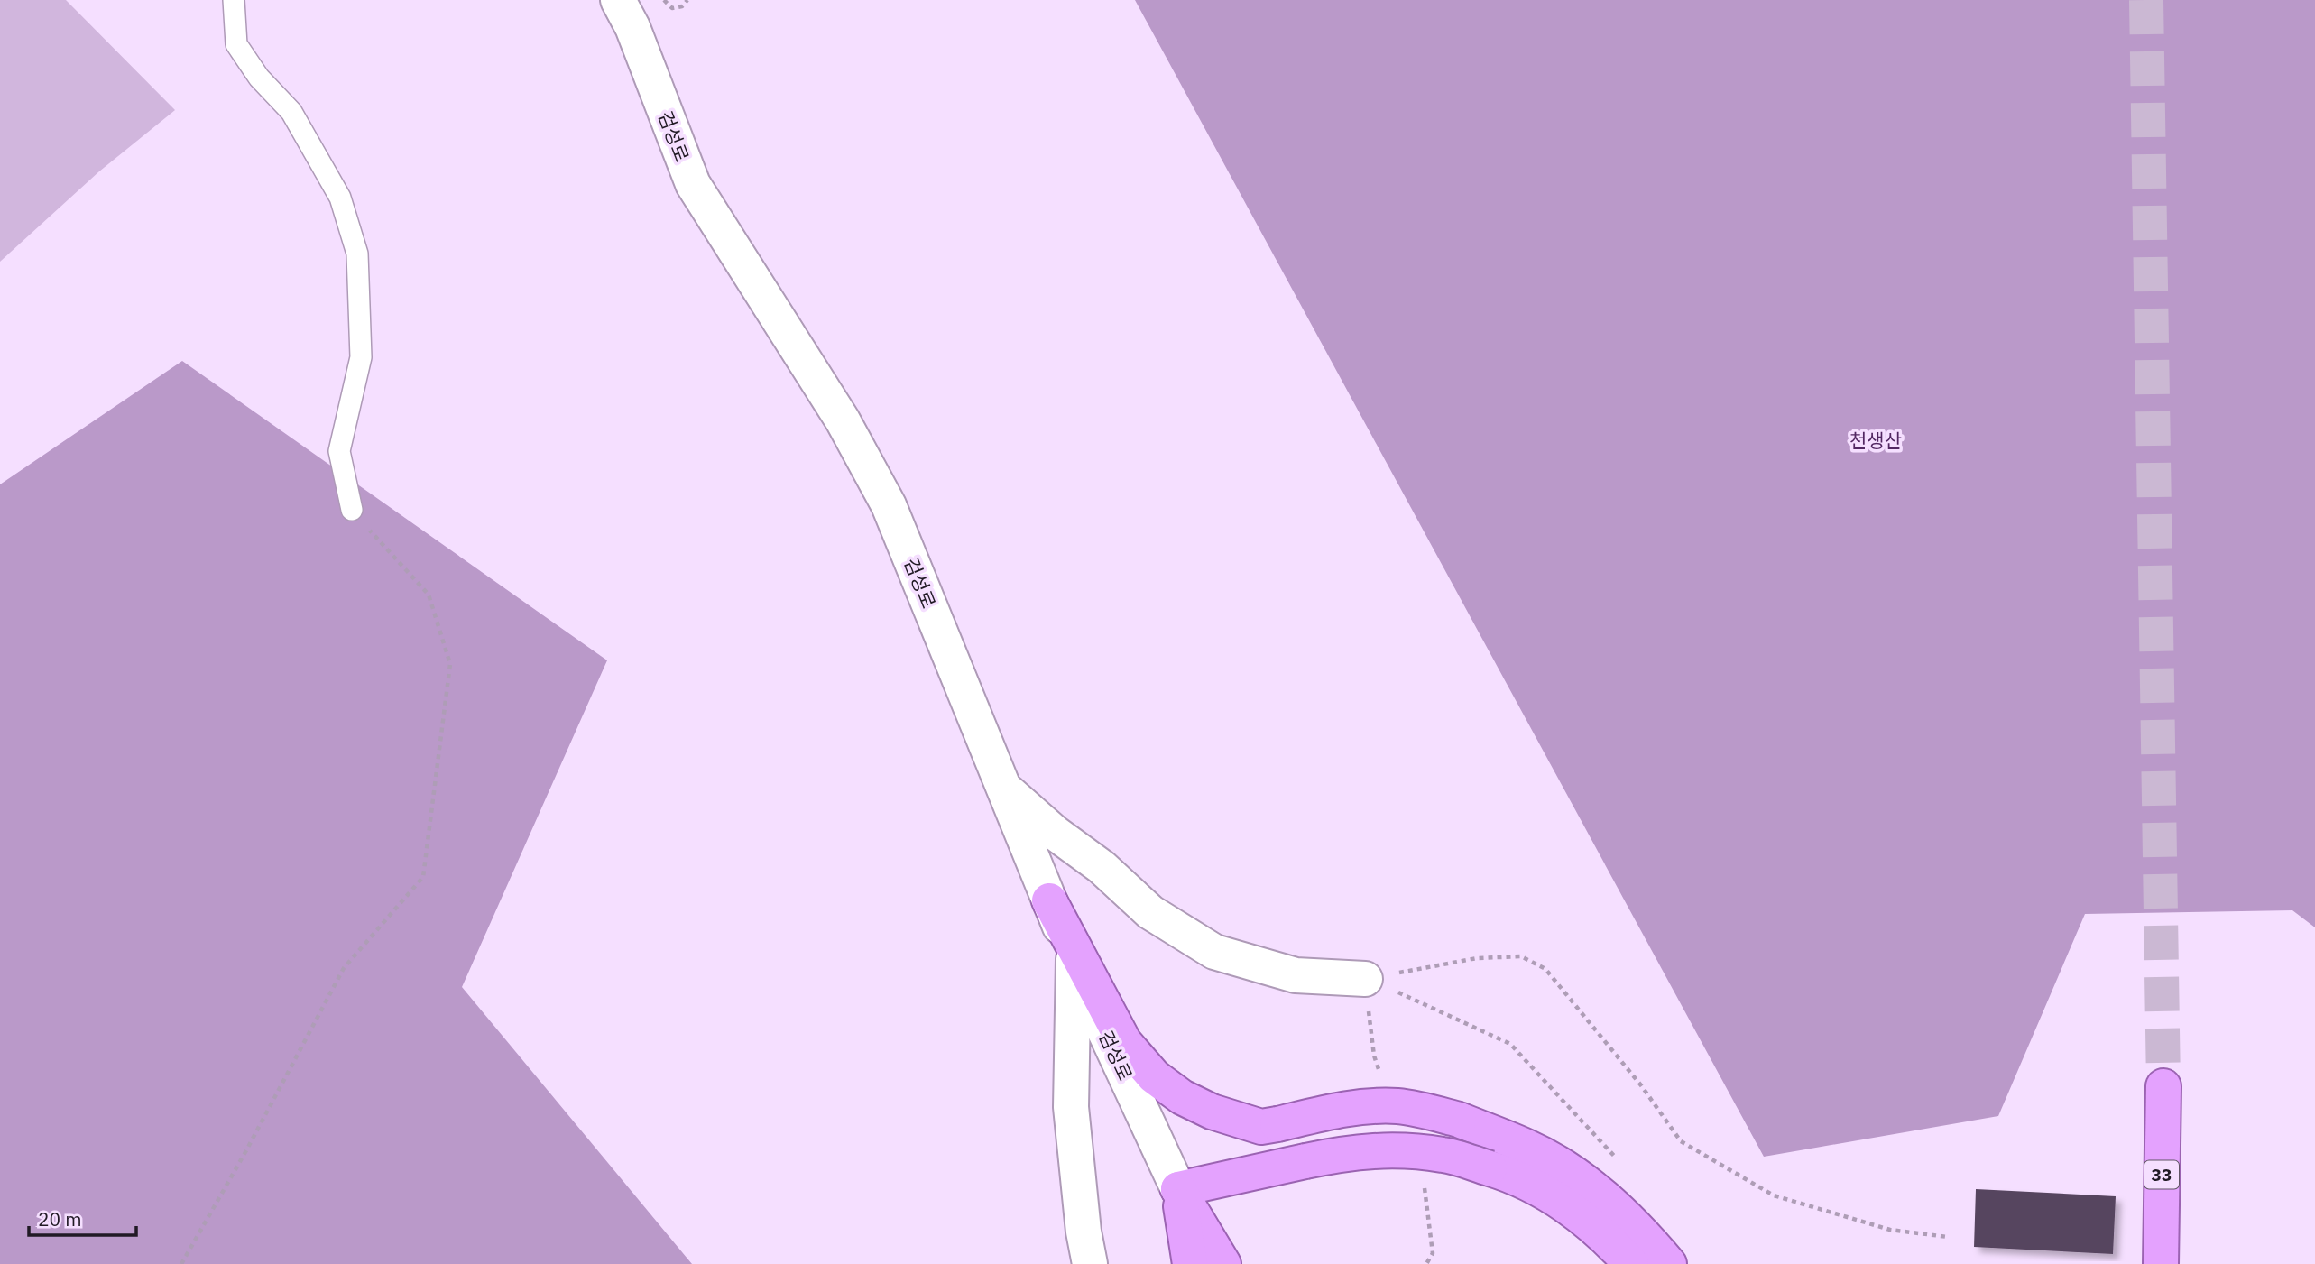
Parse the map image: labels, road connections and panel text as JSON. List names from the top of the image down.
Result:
{
  "streets": {
    "highway": ["33"],
    "street": ["검성로"]
  },
  "parks": ["천생산"],
  "scale_bar": "20 m"
}
